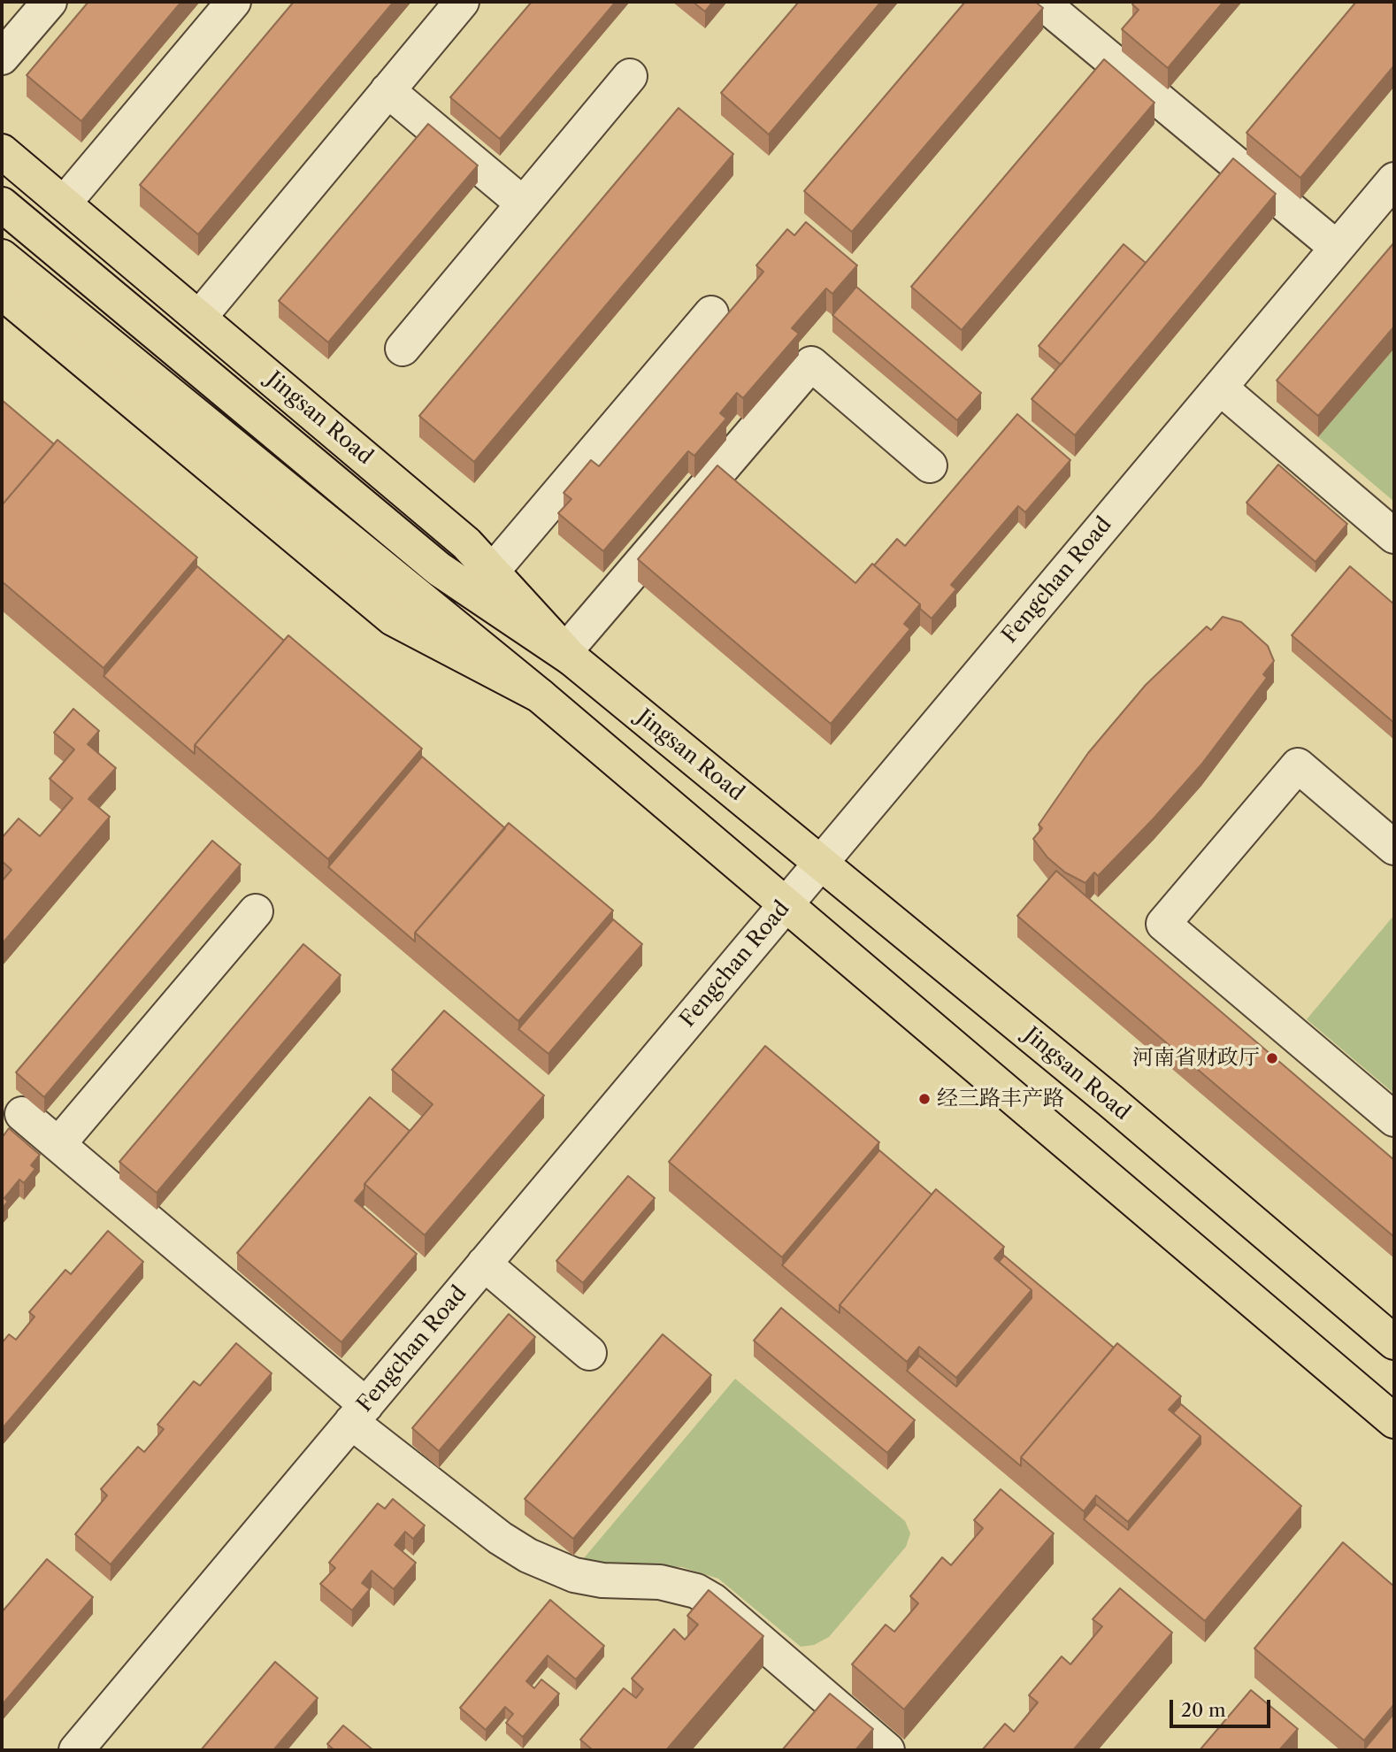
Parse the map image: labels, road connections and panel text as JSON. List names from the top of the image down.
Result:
{
  "streets": {
    "main road": ["Jingsan Road"],
    "street": ["Fengchan Road"]
  },
  "crossings": [
    ["Jingsan Road", "Fengchan Road"]
  ],
  "places": ["河南省财政厅", "经三路丰产路"],
  "scale_bar": "20 m"
}
